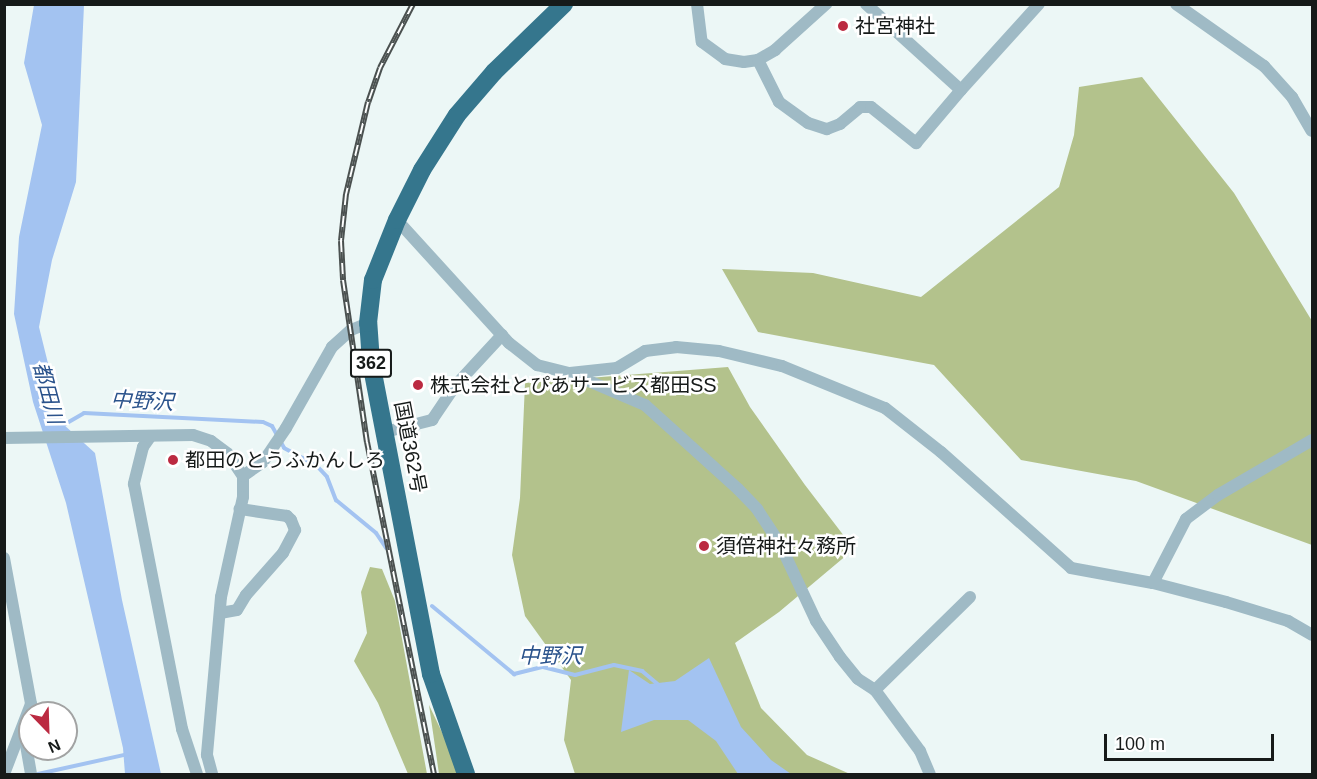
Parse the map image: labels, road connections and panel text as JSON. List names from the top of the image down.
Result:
{
  "streets": {
    "highway": ["362", "国道362号"]
  },
  "water": ["都田川", "中野沢"],
  "places": [
    "社宮神社",
    "株式会社とぴあサービス都田SS",
    "都田のとうふかんしろ",
    "須倍神社々務所"
  ],
  "scale_bar": "100 m",
  "north": "bottom right"
}
